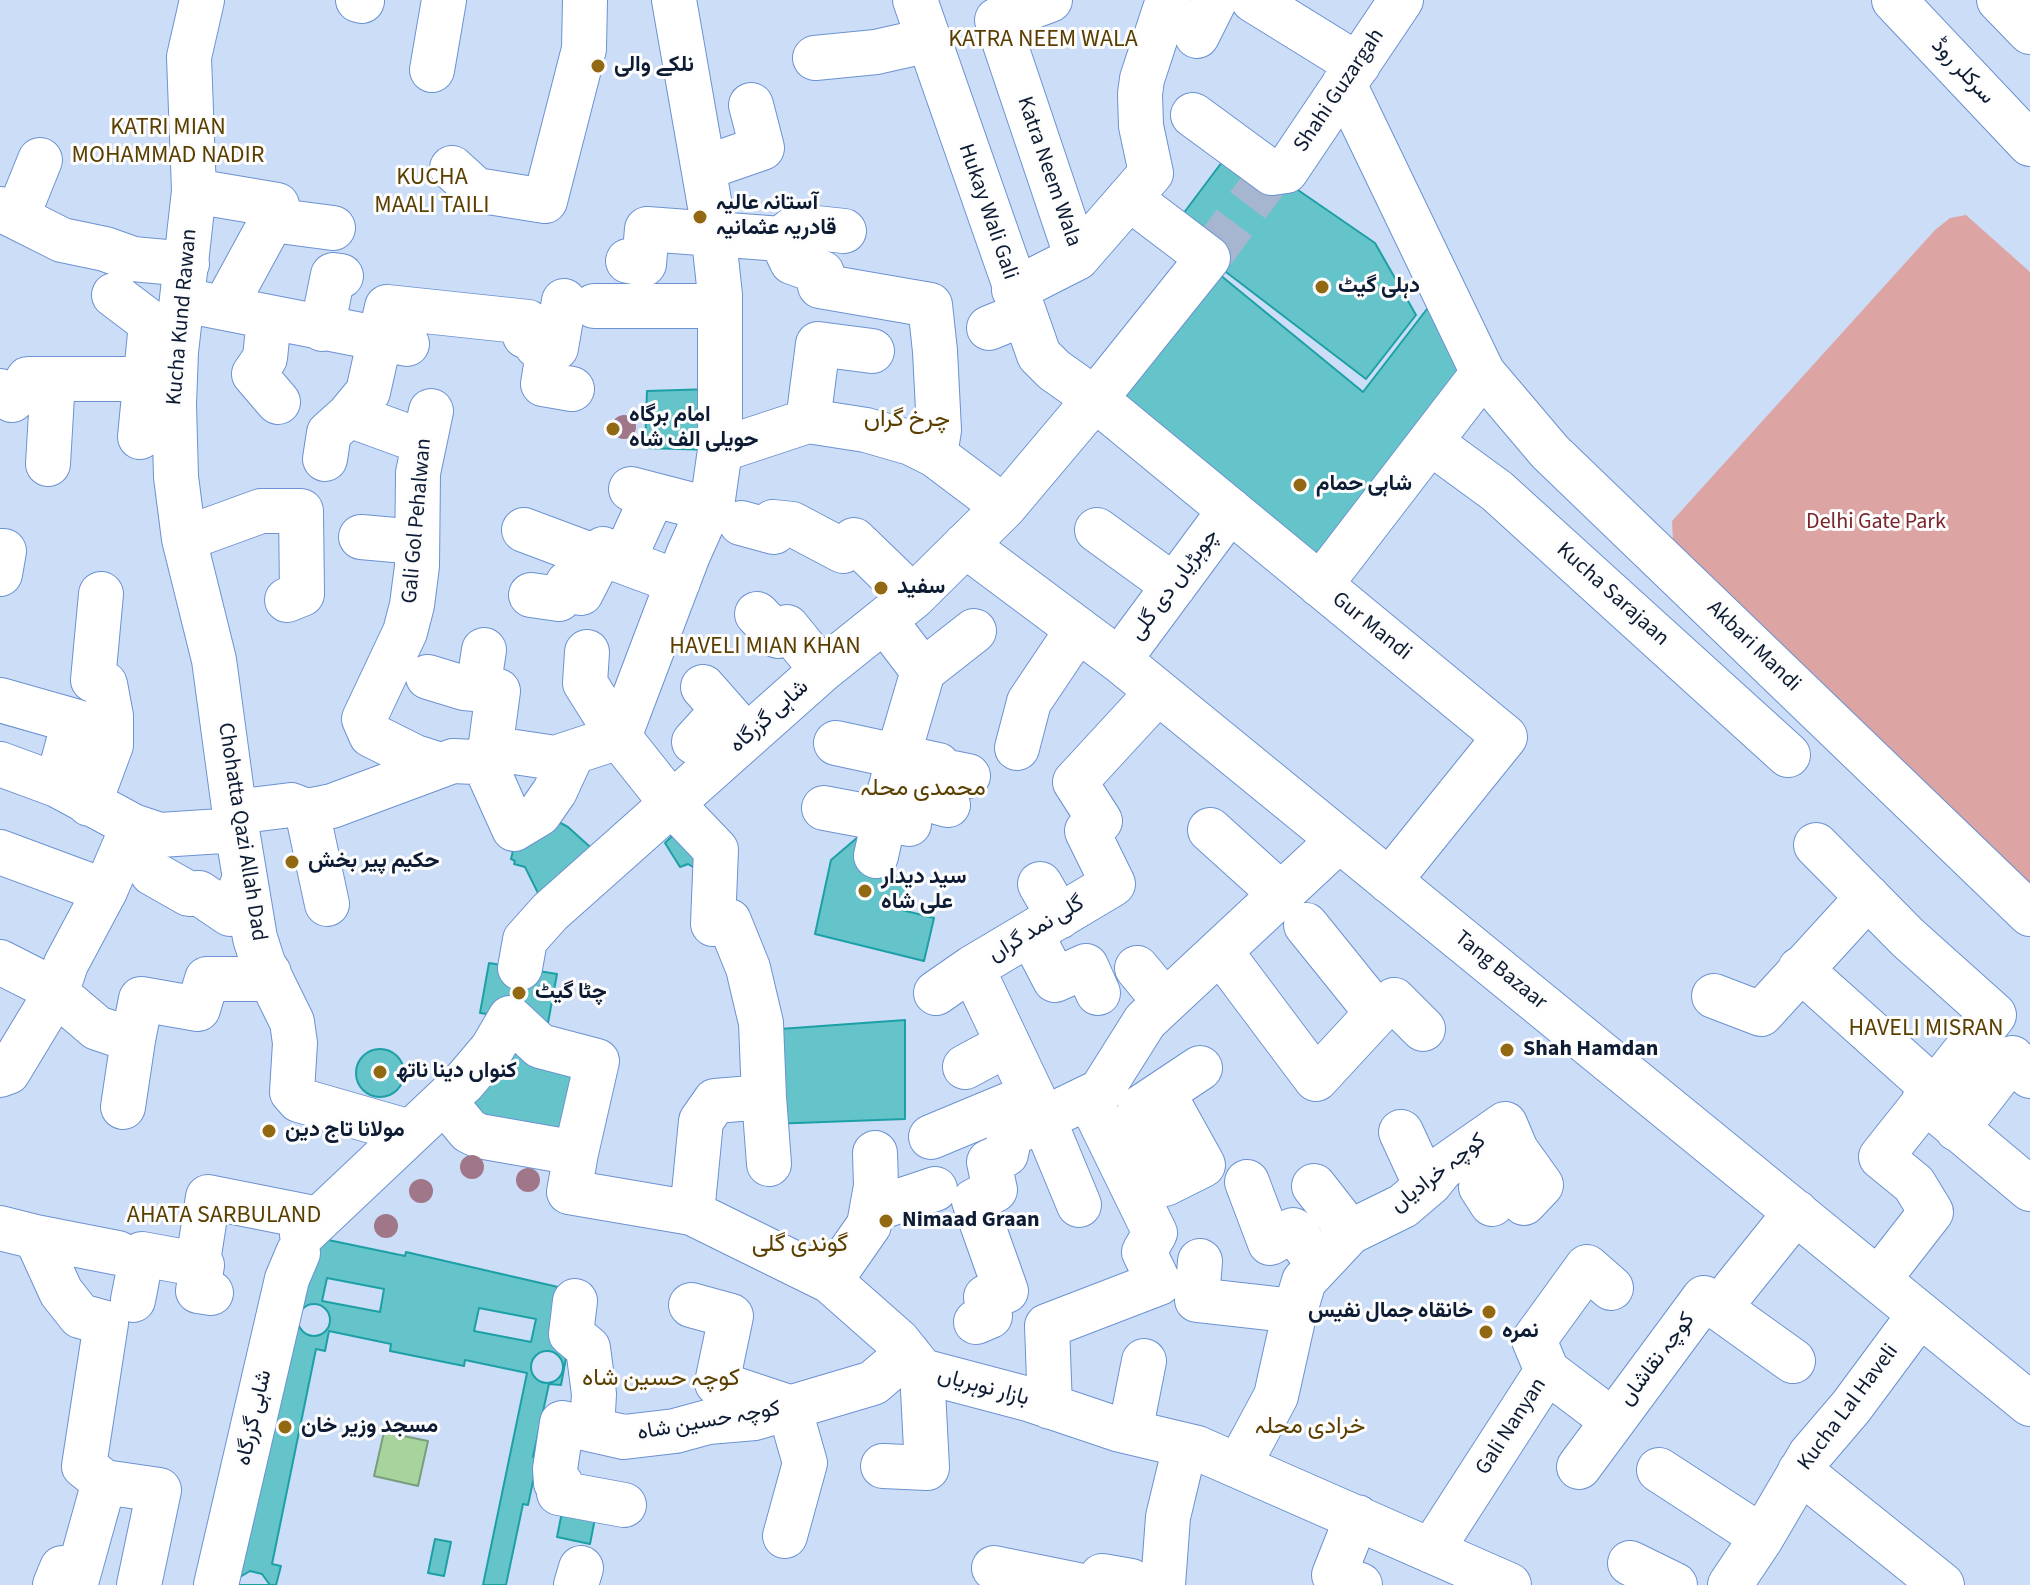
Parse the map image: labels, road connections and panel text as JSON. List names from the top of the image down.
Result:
{
  "streets": {
    "street": [
      "سرکلر روڈ",
      "Shahi Guzargah",
      "Katra Neem Wala",
      "Hukay Wali Gali",
      "Kucha Kund Rawan",
      "Gali Gol Pehalwan",
      "چوہڑیاں دی گلی",
      "Kucha Sarajaan",
      "Gur Mandi",
      "Akbari Mandi",
      "شاہی گزرگاہ",
      "Chohatta Qazi Allah Dad",
      "گلی نمد گراں",
      "Tang Bazaar",
      "کوچہ خرادیاں",
      "کوچہ نقاشاں",
      "بازار نوہریاں",
      "Kucha Lal Haveli",
      "کوچہ حسین شاہ",
      "Gali Nanyan"
    ]
  },
  "crossings": [
    ["Shahi Guzargah", "Akbari Mandi"],
    ["Katra Neem Wala", "Hukay Wali Gali"],
    ["Hukay Wali Gali", "Gur Mandi"],
    ["Hukay Wali Gali", "شاہی گزرگاہ"],
    ["Kucha Kund Rawan", "Chohatta Qazi Allah Dad"],
    ["چوہڑیاں دی گلی", "Gur Mandi"],
    ["چوہڑیاں دی گلی", "Tang Bazaar"],
    ["Gur Mandi", "شاہی گزرگاہ"],
    ["Gur Mandi", "Tang Bazaar"],
    ["شاہی گزرگاہ", "Chohatta Qazi Allah Dad"],
    ["شاہی گزرگاہ", "Tang Bazaar"],
    ["شاہی گزرگاہ", "بازار نوہریاں"],
    ["گلی نمد گراں", "Tang Bazaar"],
    ["Tang Bazaar", "کوچہ نقاشاں"],
    ["Tang Bazaar", "Kucha Lal Haveli"],
    ["کوچہ خرادیاں", "بازار نوہریاں"],
    ["کوچہ نقاشاں", "Gali Nanyan"],
    ["بازار نوہریاں", "کوچہ حسین شاہ"],
    ["بازار نوہریاں", "Gali Nanyan"]
  ],
  "districts": [
    "KATRA NEEM WALA",
    "KATRI MIAN MOHAMMAD NADIR",
    "KUCHA MAALI TAILI",
    "چرخ گراں",
    "HAVELI MIAN KHAN",
    "محمدی محلہ",
    "HAVELI MISRAN",
    "AHATA SARBULAND",
    "گوندی گلی",
    "کوچہ حسین شاہ",
    "خرادی محلہ"
  ],
  "parks": ["Delhi Gate Park"],
  "places": [
    "نلکے والی",
    "آستانہ عالیہ قادریہ عثمانیہ",
    "دہلی گیٹ",
    "امام برگاہ حویلی الف شاہ",
    "شاہی حمام",
    "سفید",
    "حکیم پیر بخش",
    "سید دیدار علی شاہ",
    "چٹا گیٹ",
    "Shah Hamdan",
    "کنواں دینا ناتھ",
    "مولانا تاج دین",
    "Nimaad Graan",
    "خانقاہ جمال نفیس",
    "نمرہ",
    "مسجد وزیر خان"
  ]
}
